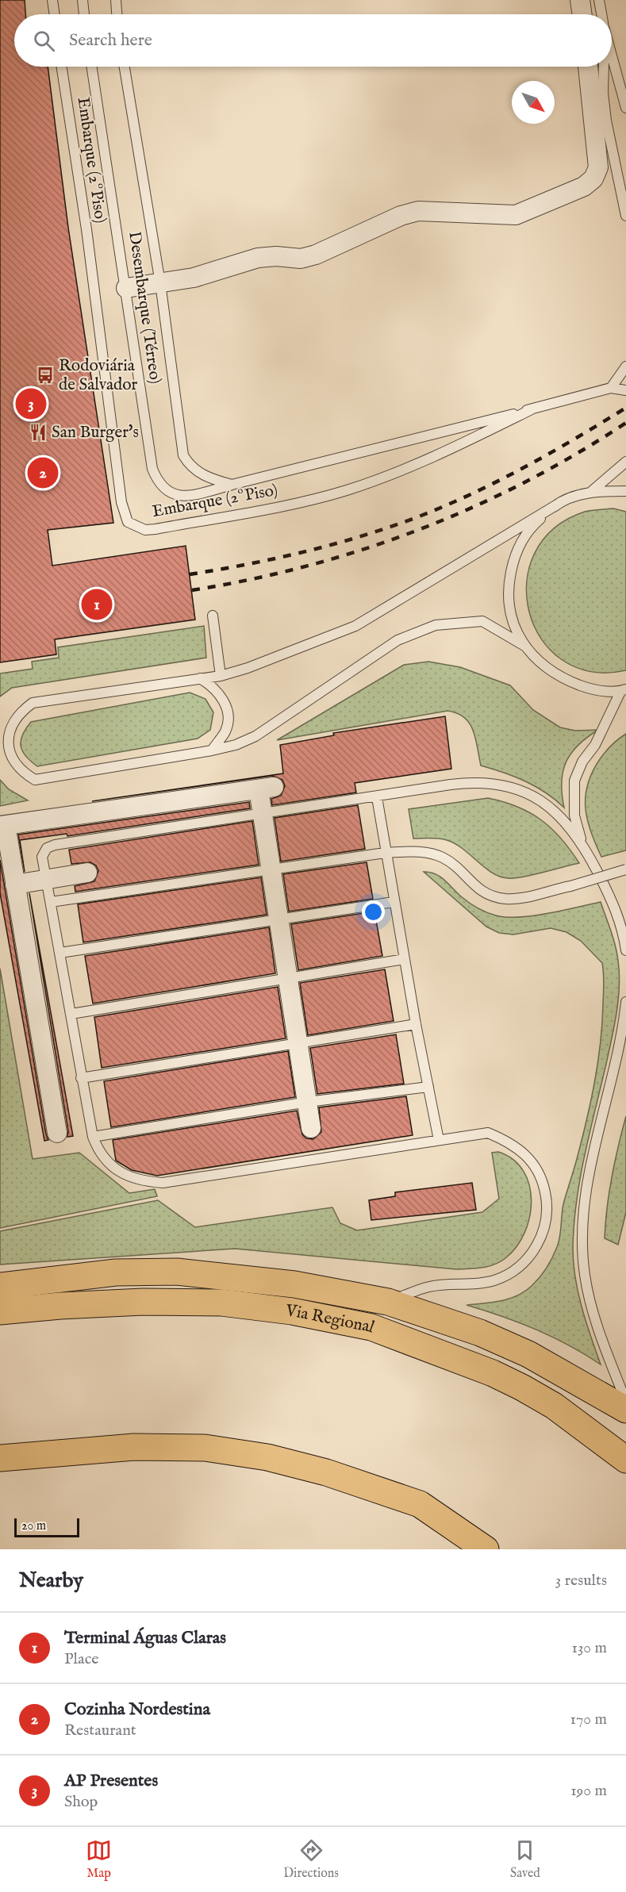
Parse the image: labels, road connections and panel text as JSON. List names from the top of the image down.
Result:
{
  "streets": {
    "main road": ["Via Regional"],
    "lane": ["Embarque (2ºPiso)", "Desembarque (Térreo)"]
  },
  "crossings": [
    ["Embarque (2ºPiso)", "Desembarque (Térreo)"]
  ],
  "places": {
    "bus stop": ["Rodoviária de Salvador"],
    "restaurant": ["San Burger's"]
  },
  "scale_bar": "20 m",
  "north": "bottom right",
  "page": {
    "search": "Search here",
    "pins": ["3", "2", "1"],
    "scale": "20 m",
    "heading": ["Nearby", "3 results"],
    "list": [
      {
        "mark": "1",
        "name": "Terminal Águas Claras",
        "note": "Place",
        "value": "130 m"
      },
      {
        "mark": "2",
        "name": "Cozinha Nordestina",
        "note": "Restaurant",
        "value": "170 m"
      },
      {
        "mark": "3",
        "name": "AP Presentes",
        "note": "Shop",
        "value": "190 m"
      }
    ],
    "nav": ["Map", "Directions", "Saved"]
  }
}
